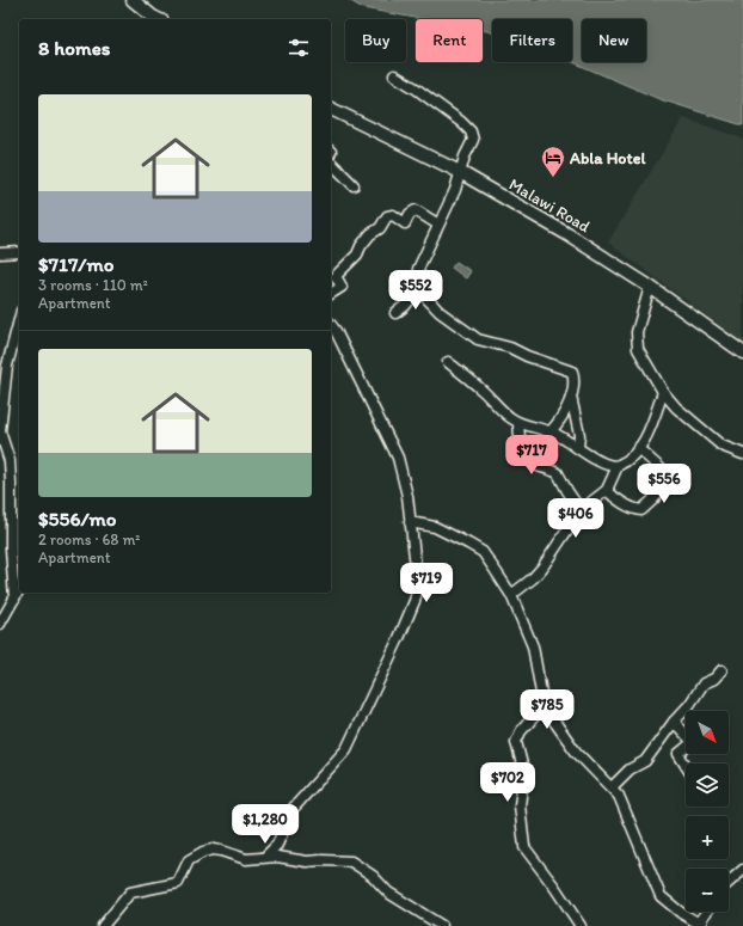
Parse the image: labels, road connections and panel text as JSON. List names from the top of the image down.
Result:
{
  "streets": {
    "main road": ["Malawi Road"]
  },
  "places": {
    "hotel": ["Abla Hotel"]
  },
  "north": "bottom right",
  "page": {
    "chip": [
      "Buy",
      "Rent",
      "Filters",
      "New"
    ],
    "heading": "8 homes",
    "list": [
      {
        "name": "$717/mo",
        "note": "3 rooms · 110 m² · Apartment"
      },
      {
        "name": "$556/mo",
        "note": "2 rooms · 68 m² · Apartment"
      }
    ],
    "price": [
      "$552",
      "$717",
      "$556",
      "$406",
      "$719",
      "$785",
      "$702",
      "$1,280"
    ],
    "map_buttons": ["+", "−"]
  }
}
